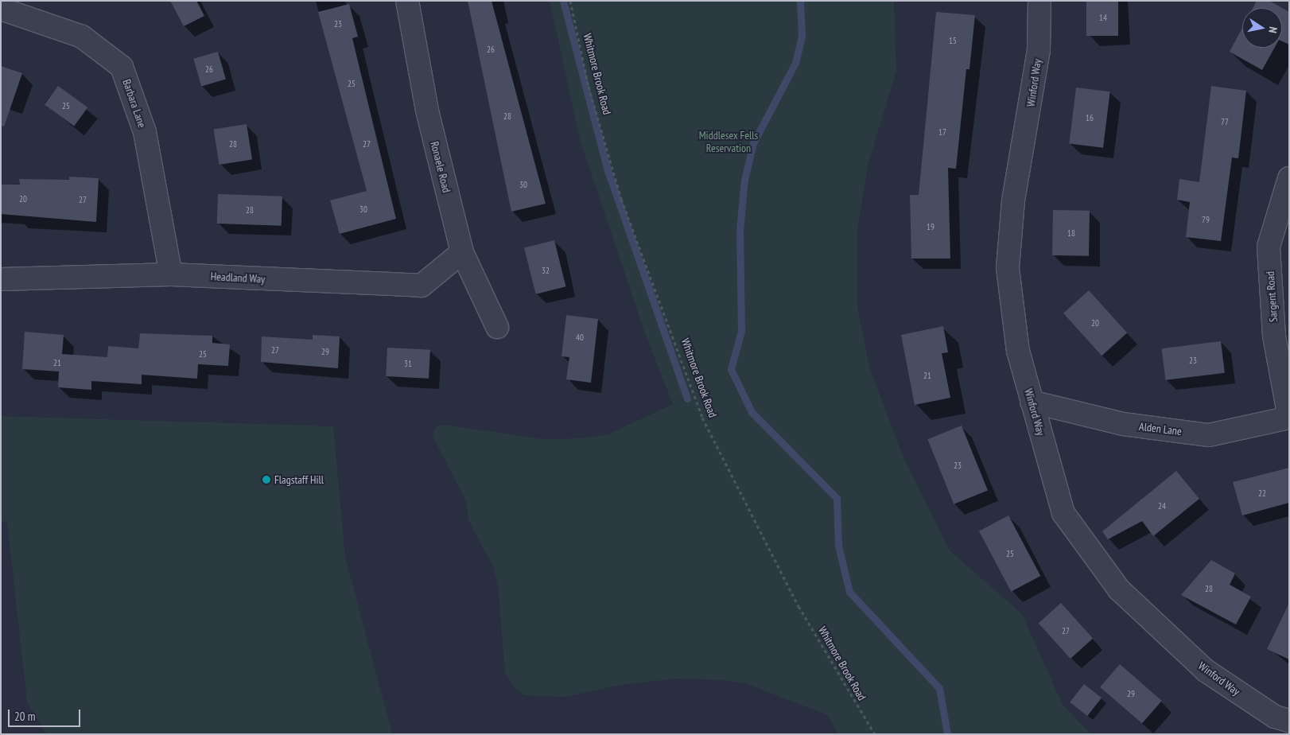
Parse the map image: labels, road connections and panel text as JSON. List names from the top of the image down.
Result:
{
  "streets": {
    "street": [
      "Winford Way",
      "Barbara Lane",
      "Ronaele Road",
      "Headland Way",
      "Sargent Road",
      "Alden Lane"
    ],
    "path": ["Whitmore Brook Road"]
  },
  "crossings": [
    ["Winford Way", "Alden Lane"],
    ["Barbara Lane", "Headland Way"],
    ["Ronaele Road", "Headland Way"],
    ["Sargent Road", "Alden Lane"]
  ],
  "parks": ["Middlesex Fells Reservation"],
  "places": ["Flagstaff Hill"],
  "house_numbers": [
    "14",
    "23",
    "15",
    "26",
    "26",
    "25",
    "25",
    "28",
    "16",
    "77",
    "17",
    "28",
    "27",
    "30",
    "20",
    "27",
    "30",
    "28",
    "79",
    "19",
    "18",
    "32",
    "20",
    "40",
    "27",
    "29",
    "25",
    "23",
    "21",
    "31",
    "21",
    "23",
    "22",
    "24",
    "25",
    "28",
    "27",
    "29"
  ],
  "scale_bar": "20 m",
  "north": "right"
}
